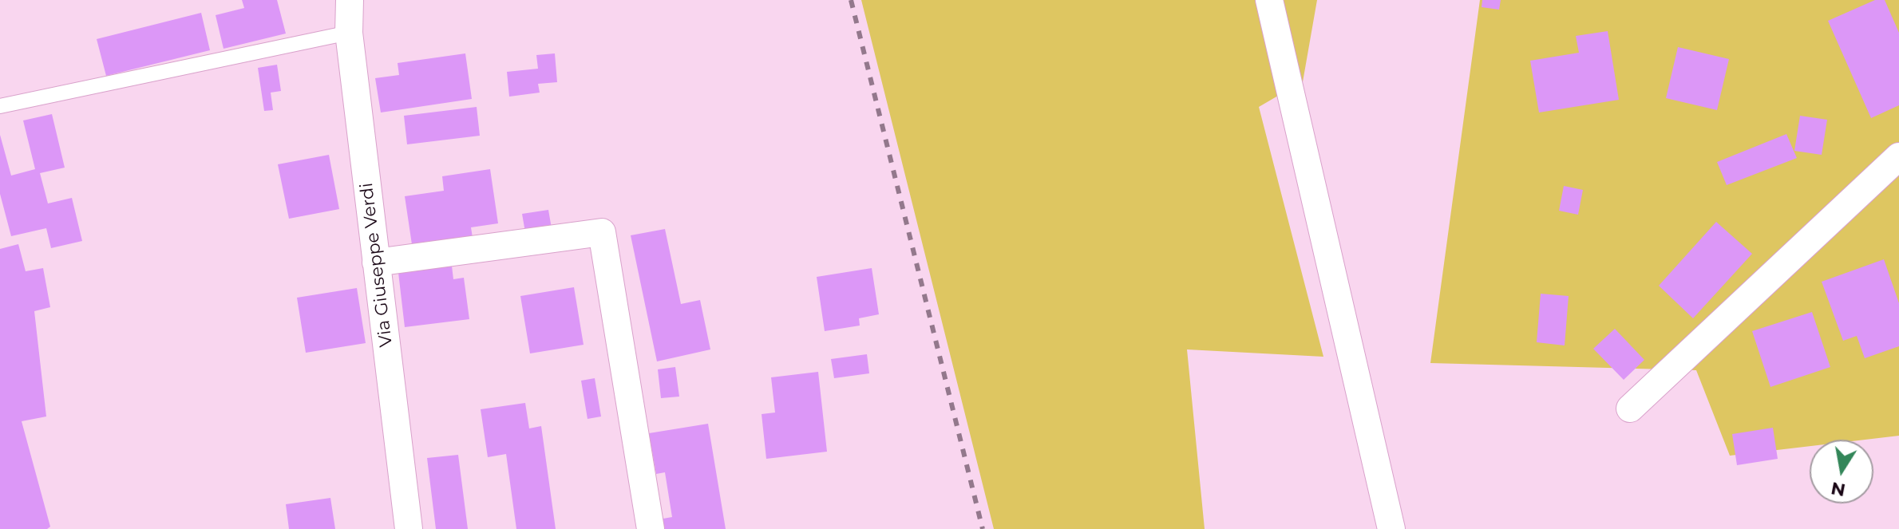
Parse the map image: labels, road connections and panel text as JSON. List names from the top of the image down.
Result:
{
  "streets": {
    "street": ["Via Giuseppe Verdi"]
  },
  "north": "bottom"
}
